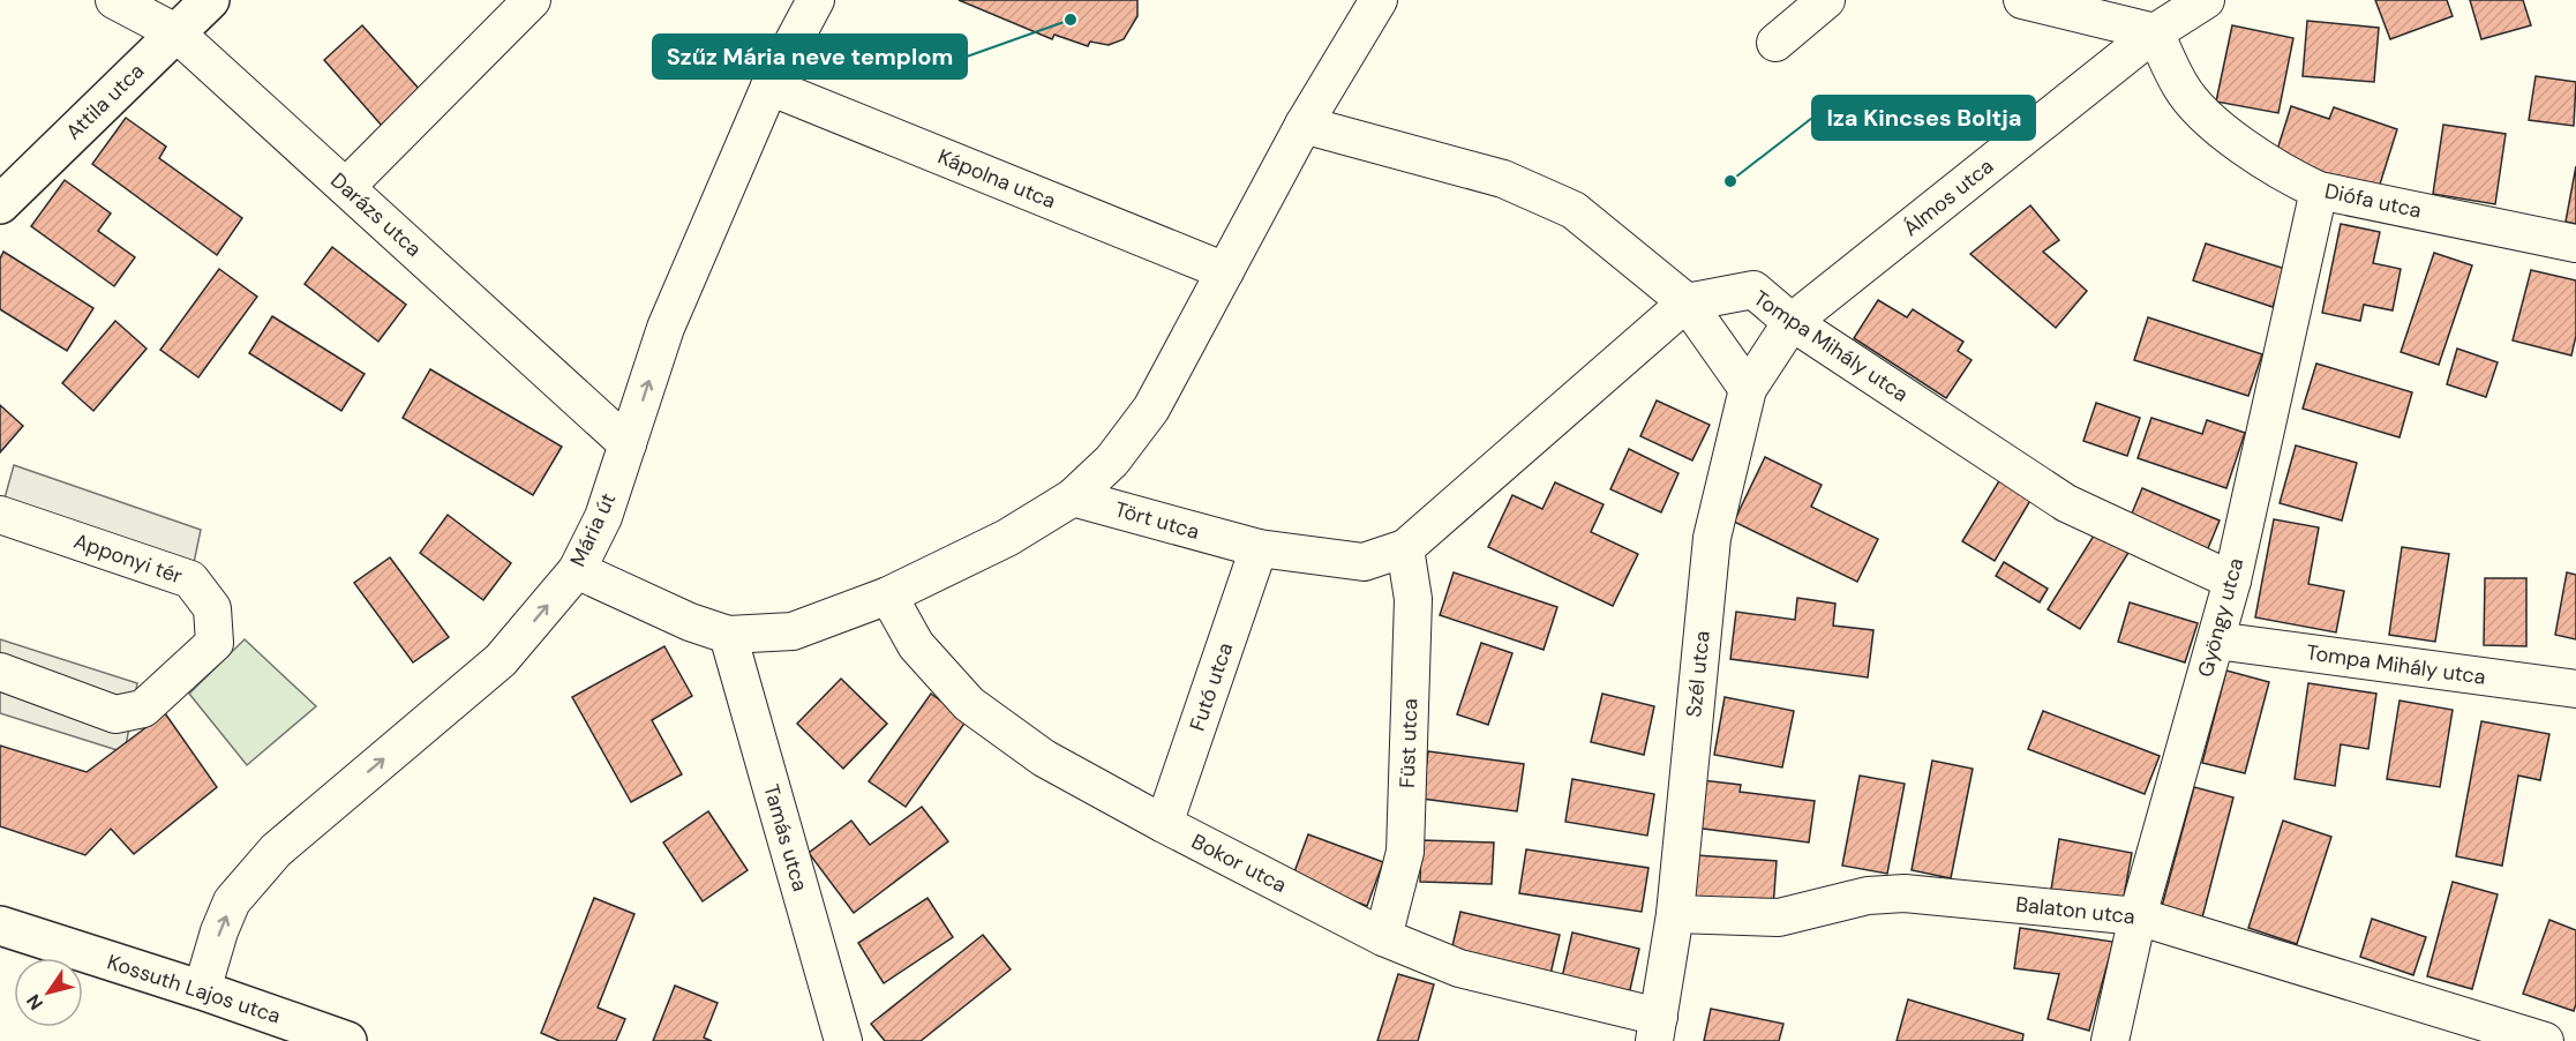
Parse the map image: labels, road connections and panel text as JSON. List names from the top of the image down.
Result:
{
  "streets": {
    "street": [
      "Attila utca",
      "Kápolna utca",
      "Álmos utca",
      "Diófa utca",
      "Darázs utca",
      "Tompa Mihály utca",
      "Tört utca",
      "Mária út",
      "Apponyi tér",
      "Gyöngy utca",
      "Szél utca",
      "Futó utca",
      "Füst utca",
      "Tamás utca",
      "Bokor utca",
      "Balaton utca",
      "Kossuth Lajos utca"
    ]
  },
  "crossings": [
    ["Attila utca", "Darázs utca"],
    ["Kápolna utca", "Mária út"],
    ["Álmos utca", "Diófa utca"],
    ["Álmos utca", "Tompa Mihály utca"],
    ["Álmos utca", "Szél utca"],
    ["Diófa utca", "Gyöngy utca"],
    ["Darázs utca", "Mária út"],
    ["Tompa Mihály utca", "Tört utca"],
    ["Tompa Mihály utca", "Gyöngy utca"],
    ["Tompa Mihály utca", "Szél utca"],
    ["Tört utca", "Futó utca"],
    ["Tört utca", "Füst utca"],
    ["Mária út", "Kossuth Lajos utca"],
    ["Gyöngy utca", "Balaton utca"],
    ["Szél utca", "Bokor utca"],
    ["Szél utca", "Balaton utca"],
    ["Futó utca", "Bokor utca"],
    ["Füst utca", "Bokor utca"]
  ],
  "one_way": ["Mária út"],
  "places": ["Szűz Mária neve templom", "Iza Kincses Boltja"],
  "north": "bottom left"
}
